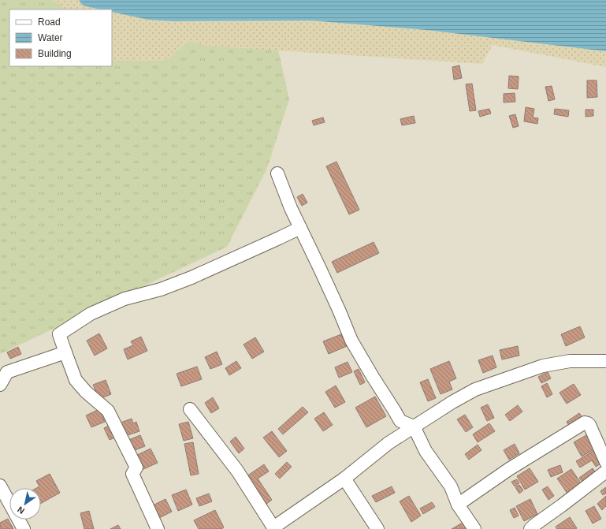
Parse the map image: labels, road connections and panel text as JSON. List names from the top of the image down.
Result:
{
  "legend": ["Road", "Water", "Building"],
  "north": "bottom left"
}
